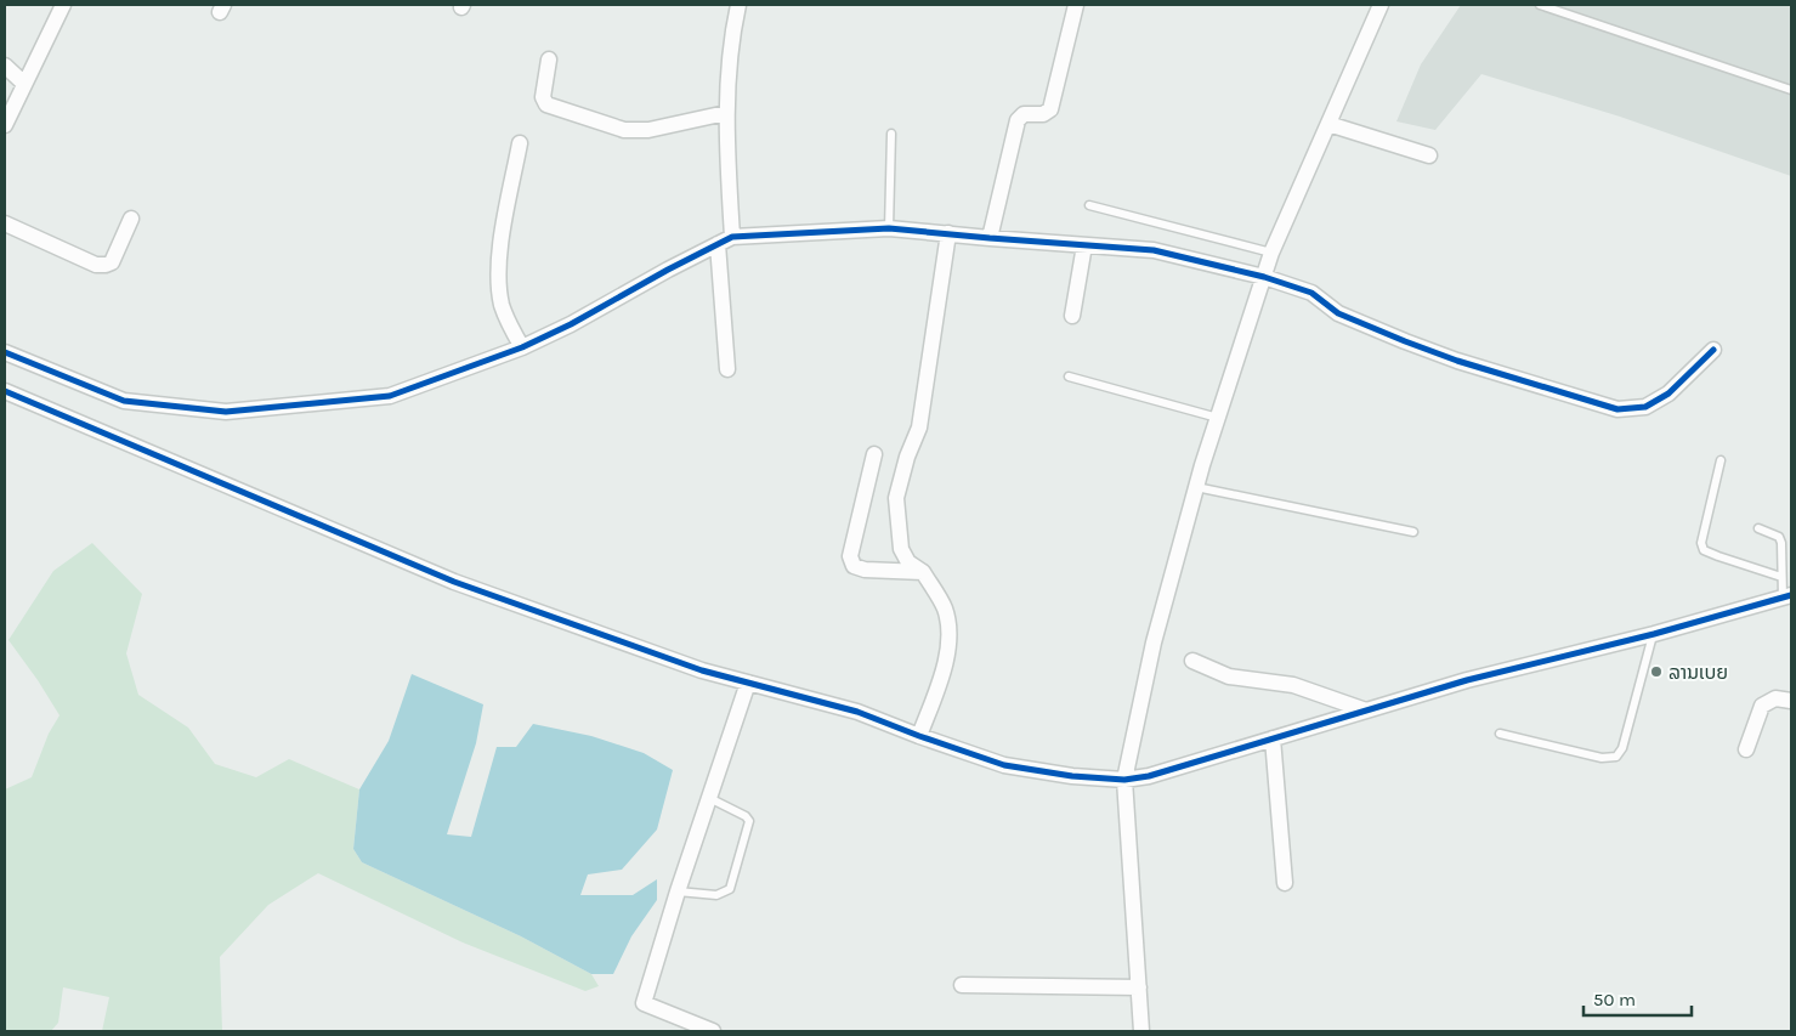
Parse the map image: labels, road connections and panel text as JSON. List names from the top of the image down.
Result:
{
  "places": ["ລານເບຍ"],
  "scale_bar": "50 m"
}
